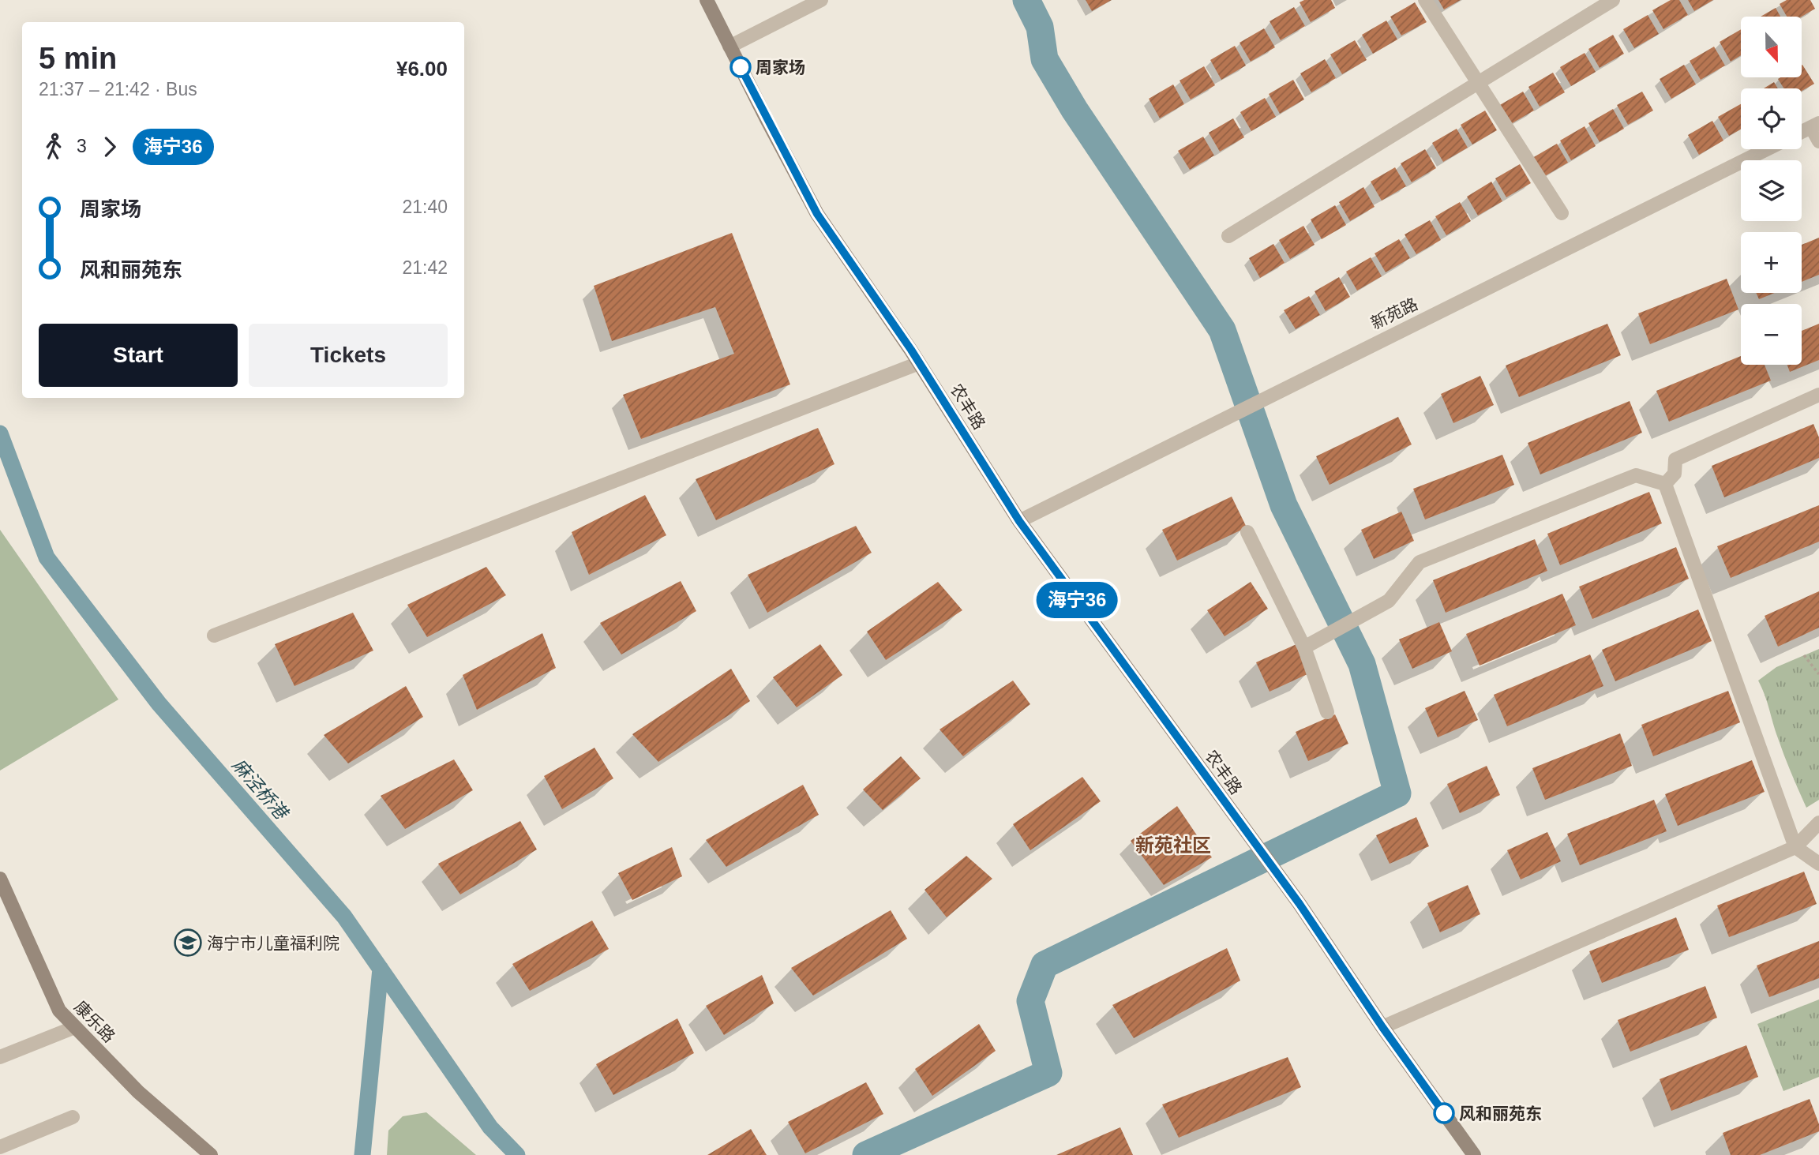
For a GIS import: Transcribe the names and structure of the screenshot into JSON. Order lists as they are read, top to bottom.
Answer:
{
  "streets": {
    "main road": ["农丰路", "康乐路"],
    "street": ["新苑路"]
  },
  "crossings": [
    ["新苑路", "农丰路"]
  ],
  "districts": ["新苑社区"],
  "water": ["麻泾桥港"],
  "places": {
    "other": ["周家场", "风和丽苑东"],
    "school or university": ["海宁市儿童福利院"]
  },
  "lines": ["bus line 海宁36"],
  "north": "bottom",
  "page": {
    "on_map": "海宁36",
    "map_buttons": ["+", "−"],
    "heading": ["5 min", "21:37 – 21:42 · Bus", "¥6.00"],
    "legs": ["3", "海宁36"],
    "list": [
      {
        "name": "周家场",
        "value": "21:40"
      },
      {
        "name": "风和丽苑东",
        "value": "21:42"
      }
    ],
    "buttons": ["Start", "Tickets"]
  }
}
